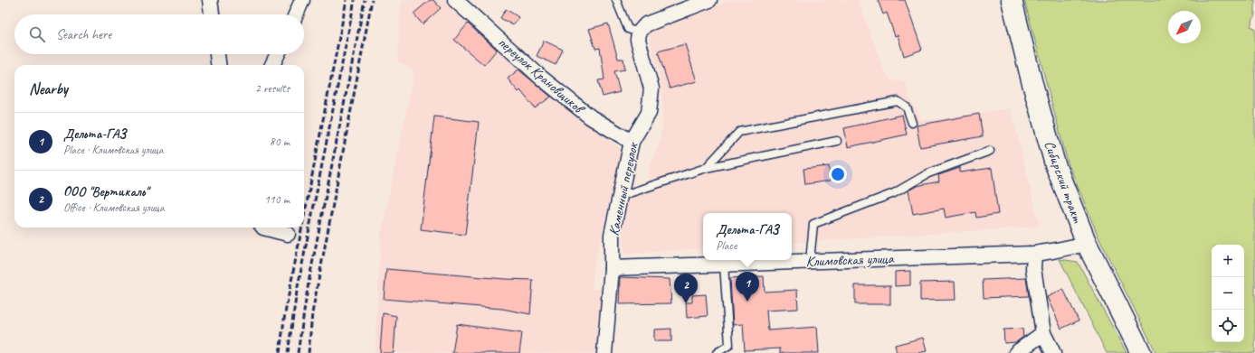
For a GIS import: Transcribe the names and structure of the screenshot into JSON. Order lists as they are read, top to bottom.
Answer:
{
  "streets": {
    "main road": ["Сибирский тракт"],
    "street": ["переулок Крановщиков", "Каменный переулок", "Климовская улица"]
  },
  "crossings": [
    ["переулок Крановщиков", "Каменный переулок"],
    ["Сибирский тракт", "Климовская улица"],
    ["Каменный переулок", "Климовская улица"]
  ],
  "north": "bottom left",
  "page": {
    "search": "Search here",
    "heading": ["Nearby", "2 results"],
    "list": [
      {
        "mark": "1",
        "name": "Дельта-ГАЗ",
        "note": "Place · Климовская улица",
        "value": "80 m"
      },
      {
        "mark": "2",
        "name": "ООО \"Вертикаль\"",
        "note": "Office · Климовская улица",
        "value": "110 m"
      }
    ],
    "popup": ["Дельта-ГАЗ", "Place"],
    "map_buttons": ["+", "−"],
    "pins": ["1", "2"]
  }
}
